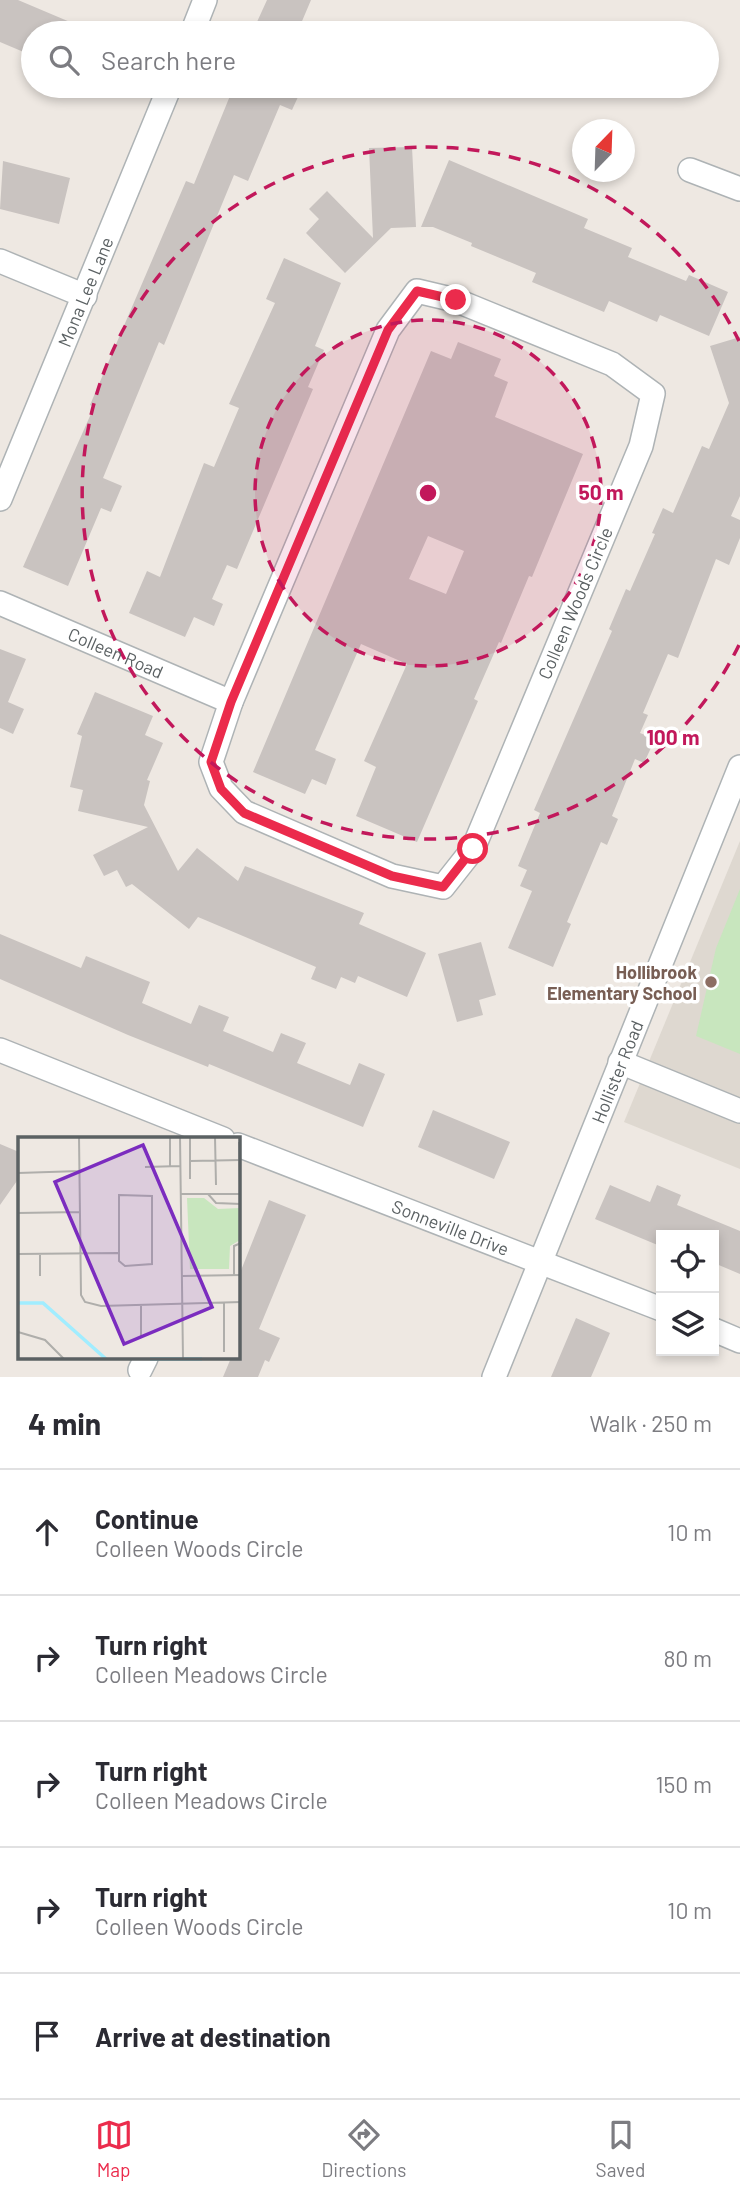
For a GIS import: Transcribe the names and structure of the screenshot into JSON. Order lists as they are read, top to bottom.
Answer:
{
  "streets": {
    "street": [
      "Mona Lee Lane",
      "Colleen Woods Circle",
      "Colleen Road",
      "Hollister Road",
      "Sonneville Drive"
    ]
  },
  "crossings": [
    ["Colleen Woods Circle", "Colleen Road"],
    ["Hollister Road", "Sonneville Drive"]
  ],
  "places": ["Hollibrook Elementary School"],
  "north": "top right",
  "page": {
    "search": "Search here",
    "heading": ["4 min", "Walk · 250 m"],
    "list": [
      ["Continue", "Colleen Woods Circle", "10 m"],
      ["Turn right", "Colleen Meadows Circle", "80 m"],
      ["Turn right", "Colleen Meadows Circle", "150 m"],
      ["Turn right", "Colleen Woods Circle", "10 m"],
      "Arrive at destination"
    ],
    "nav": ["Map", "Directions", "Saved"]
  },
  "rings": ["50 m", "100 m"]
}
